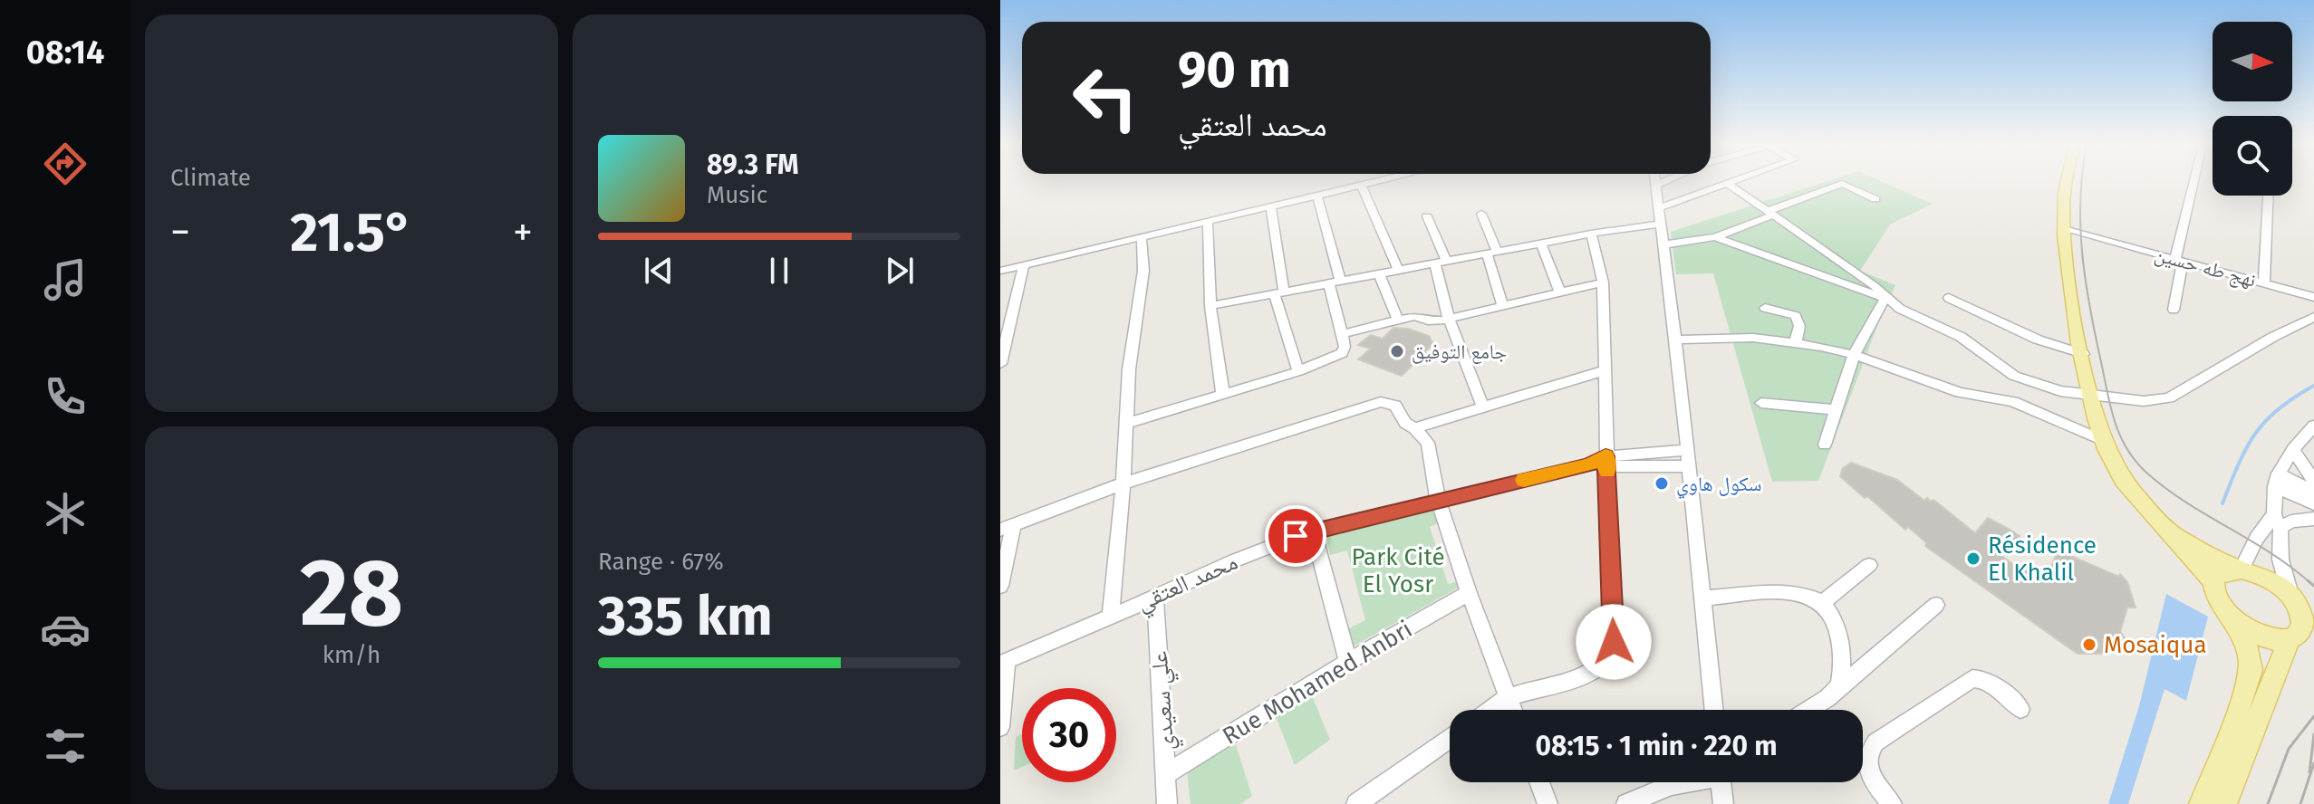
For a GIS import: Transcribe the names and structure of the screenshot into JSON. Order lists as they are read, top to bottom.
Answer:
{
  "streets": {
    "street": [
      "نهج طه حسين",
      "محمد العتقي",
      "Rue Mohamed Anbri",
      "علي سعيدي"
    ]
  },
  "crossings": [
    ["محمد العتقي", "علي سعيدي"],
    ["Rue Mohamed Anbri", "علي سعيدي"]
  ],
  "parks": ["Park Cité El Yosr"],
  "places": [
    "جامع التوفيق",
    "سكول هاوي",
    "Résidence El Khalil",
    "Mosaiqua"
  ],
  "north": "right",
  "page": {
    "tabs": "08:14",
    "tile": [
      "Climate",
      ["28", "km/h"],
      ["Range · 67%", "335 km"]
    ],
    "turn": ["90 m", "محمد العتقي"],
    "song": ["89.3 FM", "Music"],
    "heat": ["−", "21.5°", "+"],
    "limit": "30",
    "trip": "08:15 · 1 min · 220 m"
  }
}
